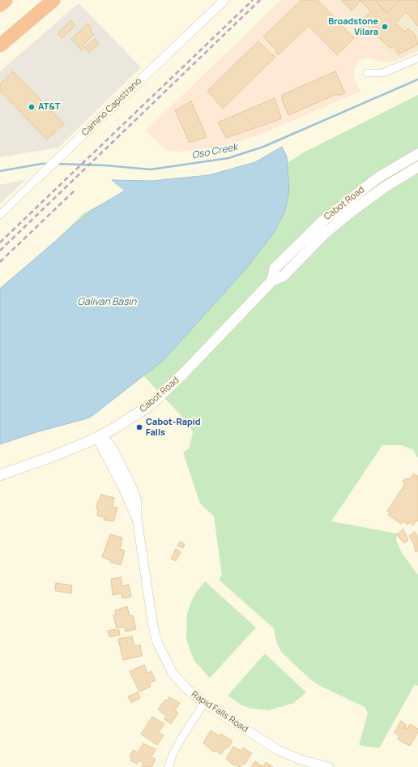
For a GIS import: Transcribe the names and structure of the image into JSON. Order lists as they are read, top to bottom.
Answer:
{
  "streets": {
    "main road": ["Cabot Road"],
    "street": ["Camino Capistrano", "Rapid Falls Road"]
  },
  "crossings": [
    ["Cabot Road", "Rapid Falls Road"]
  ],
  "water": ["Oso Creek", "Galivan Basin"],
  "places": ["Broadstone Vilara", "AT&T", "Cabot-Rapid Falls"]
}
